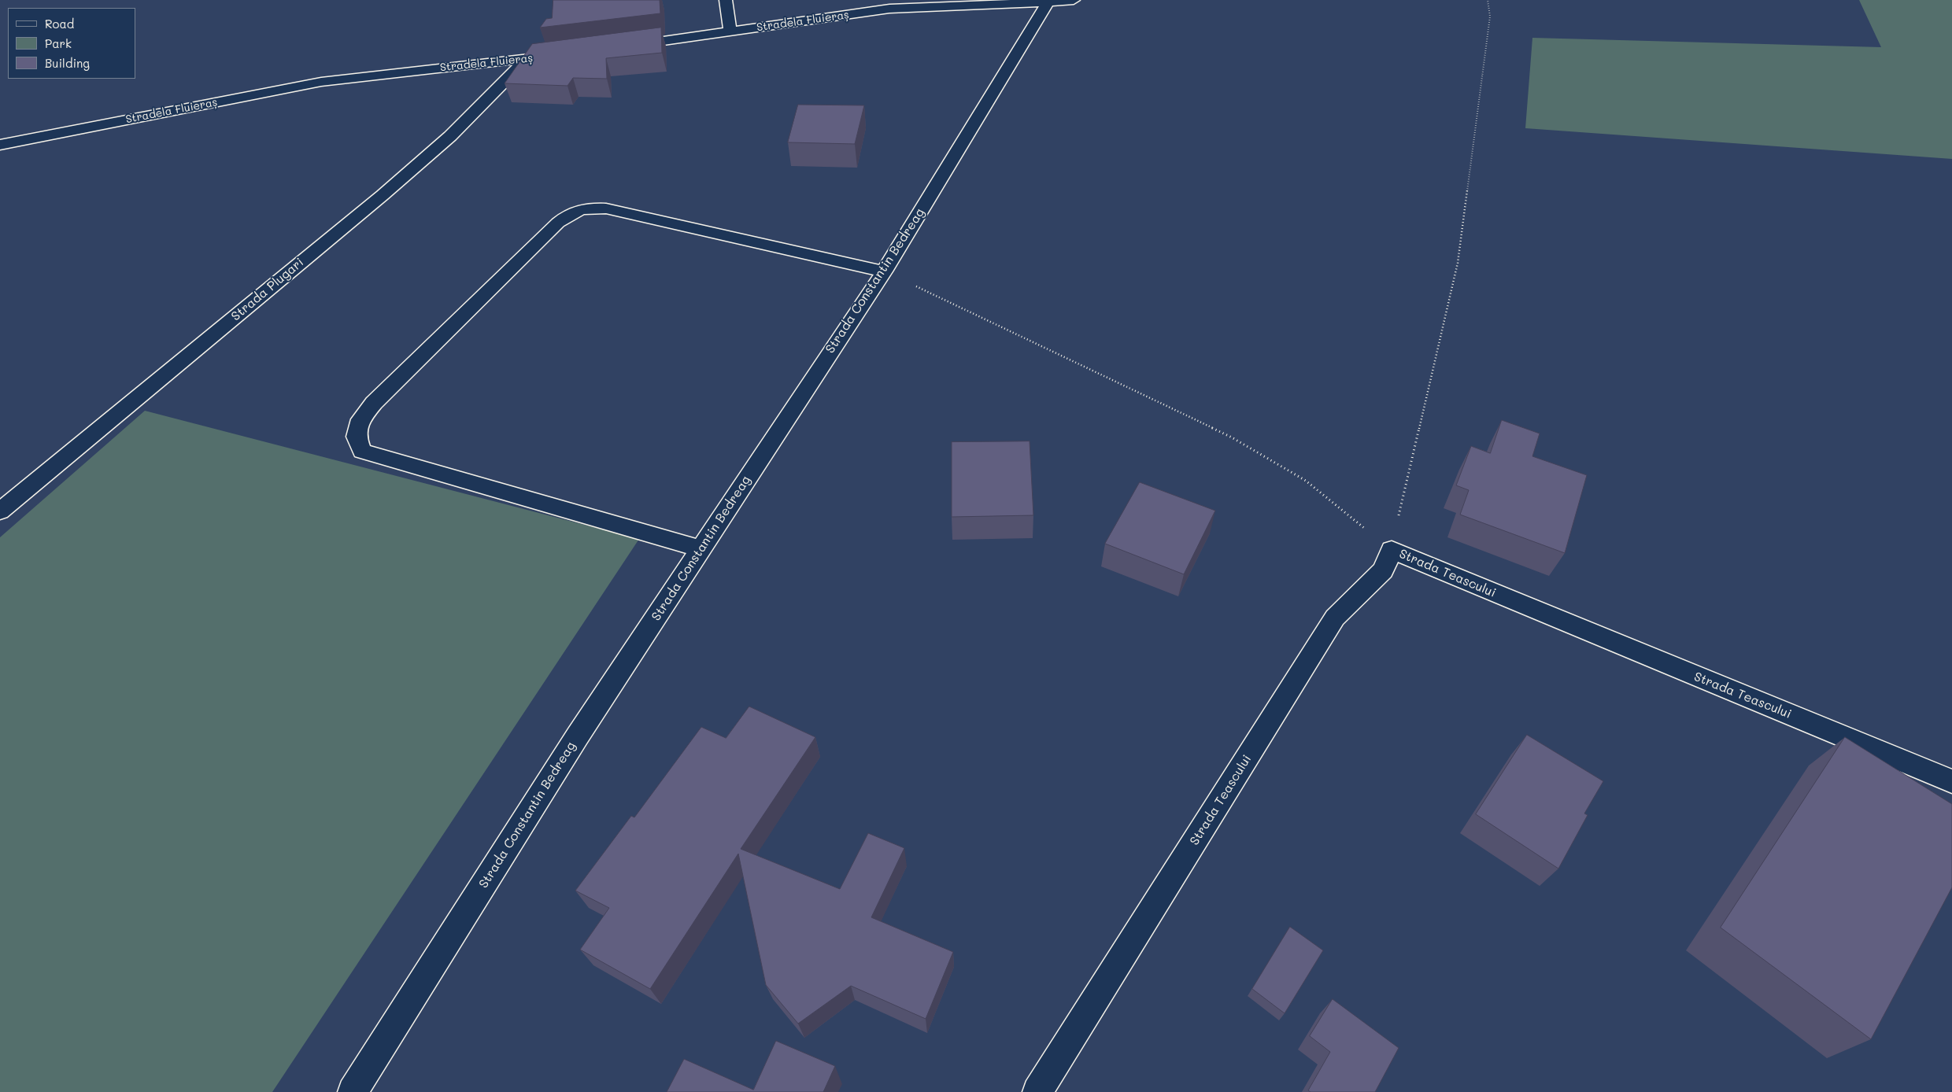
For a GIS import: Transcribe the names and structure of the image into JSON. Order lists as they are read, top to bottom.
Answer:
{
  "streets": {
    "street": [
      "Stradela Fluieraș",
      "Strada Constantin Bedreag",
      "Strada Plugari",
      "Strada Teascului"
    ]
  },
  "crossings": [
    ["Stradela Fluieraș", "Strada Constantin Bedreag"],
    ["Stradela Fluieraș", "Strada Plugari"]
  ],
  "legend": ["Road", "Park", "Building"]
}
